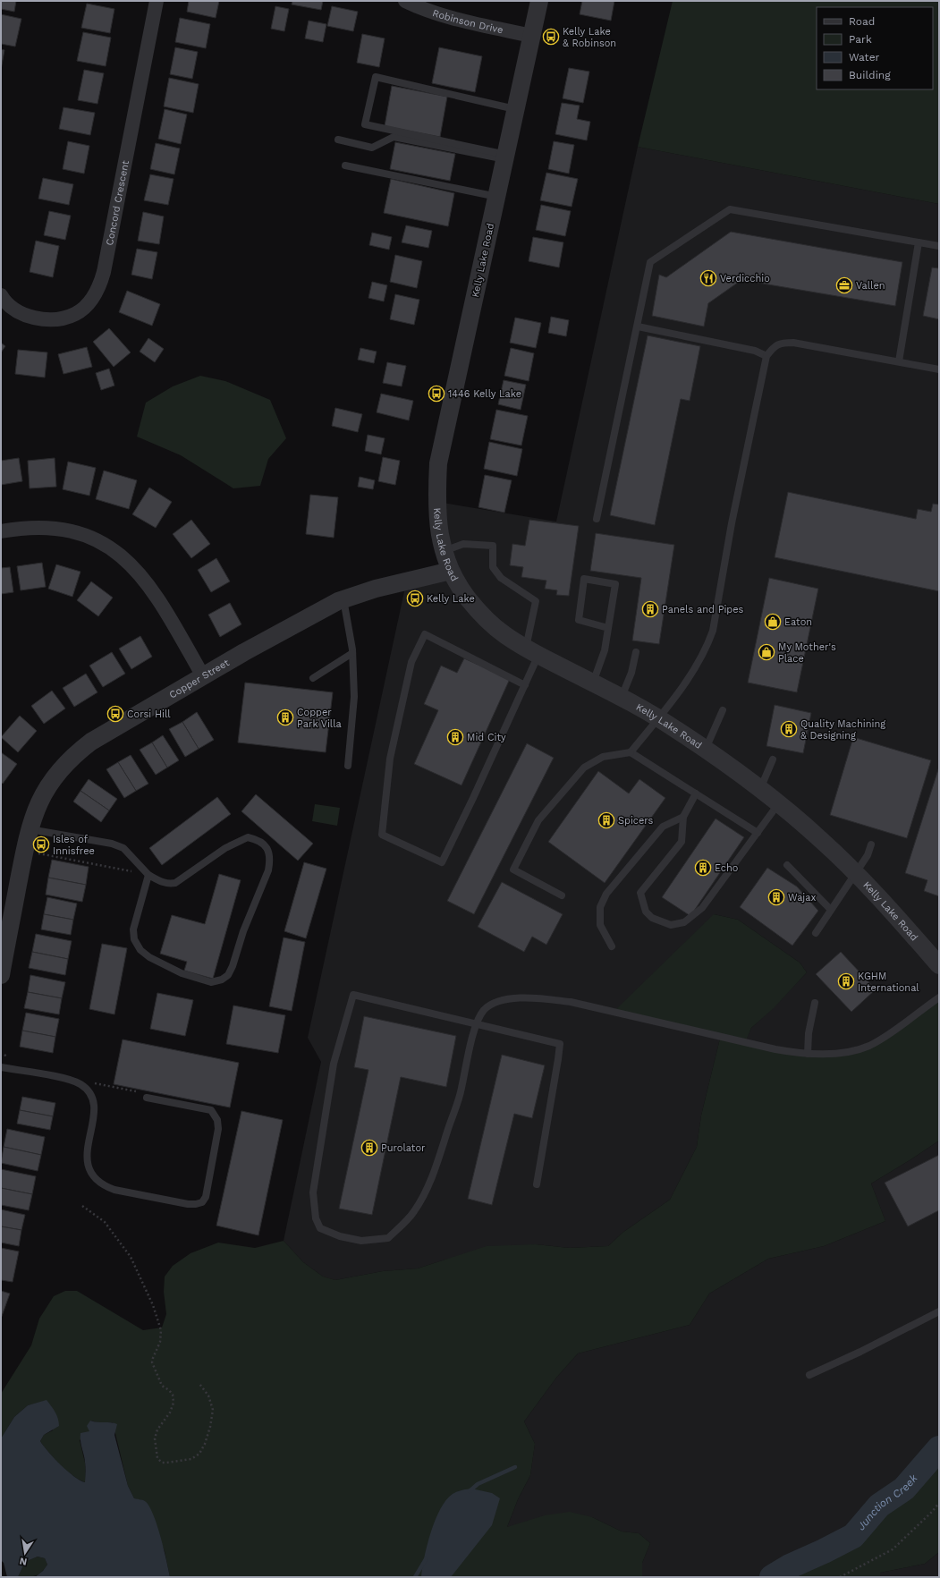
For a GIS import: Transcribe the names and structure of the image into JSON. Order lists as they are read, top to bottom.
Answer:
{
  "streets": {
    "street": [
      "Robinson Drive",
      "Concord Crescent",
      "Kelly Lake Road",
      "Copper Street"
    ]
  },
  "crossings": [
    ["Robinson Drive", "Kelly Lake Road"],
    ["Kelly Lake Road", "Copper Street"]
  ],
  "water": ["Junction Creek"],
  "places": {
    "bus stop": [
      "Kelly Lake & Robinson",
      "1446 Kelly Lake",
      "Kelly Lake",
      "Corsi Hill",
      "Isles of Innisfree"
    ],
    "restaurant": ["Verdicchio"],
    "office": ["Vallen"],
    "building": [
      "Panels and Pipes",
      "Copper Park Villa",
      "Quality Machining & Designing",
      "Mid City",
      "Spicers",
      "Echo",
      "Wajax",
      "KGHM International",
      "Purolator"
    ],
    "shop": ["Eaton", "My Mother's Place"]
  },
  "legend": [
    "Road",
    "Park",
    "Water",
    "Building"
  ],
  "north": "bottom"
}
